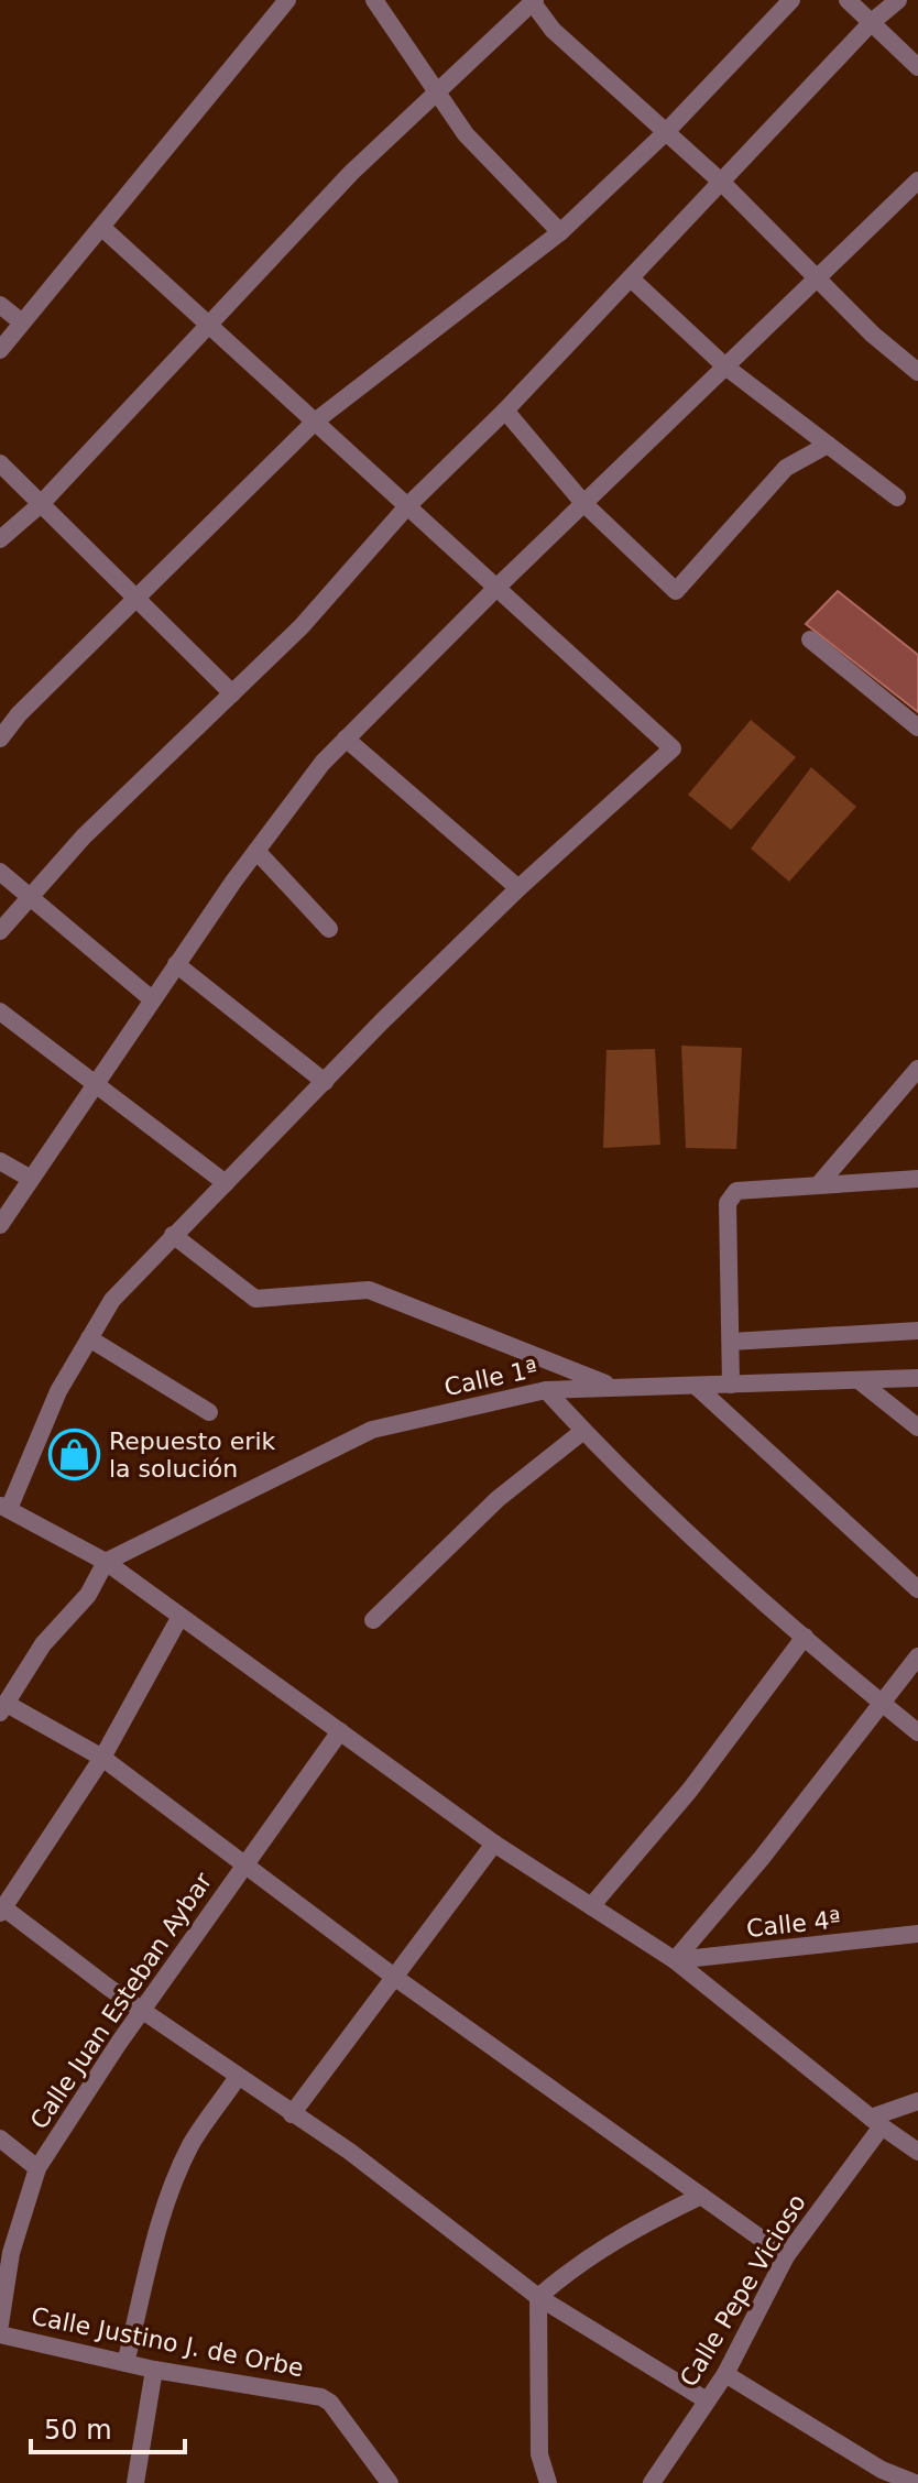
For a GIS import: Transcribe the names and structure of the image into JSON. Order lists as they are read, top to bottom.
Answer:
{
  "streets": {
    "street": [
      "Calle 1ª",
      "Calle 4ª",
      "Calle Juan Esteban Aybar",
      "Calle Pepe Vicioso",
      "Calle Justino J. de Orbe"
    ]
  },
  "places": {
    "shop": ["Repuesto erik la solución"]
  },
  "scale_bar": "50 m"
}
